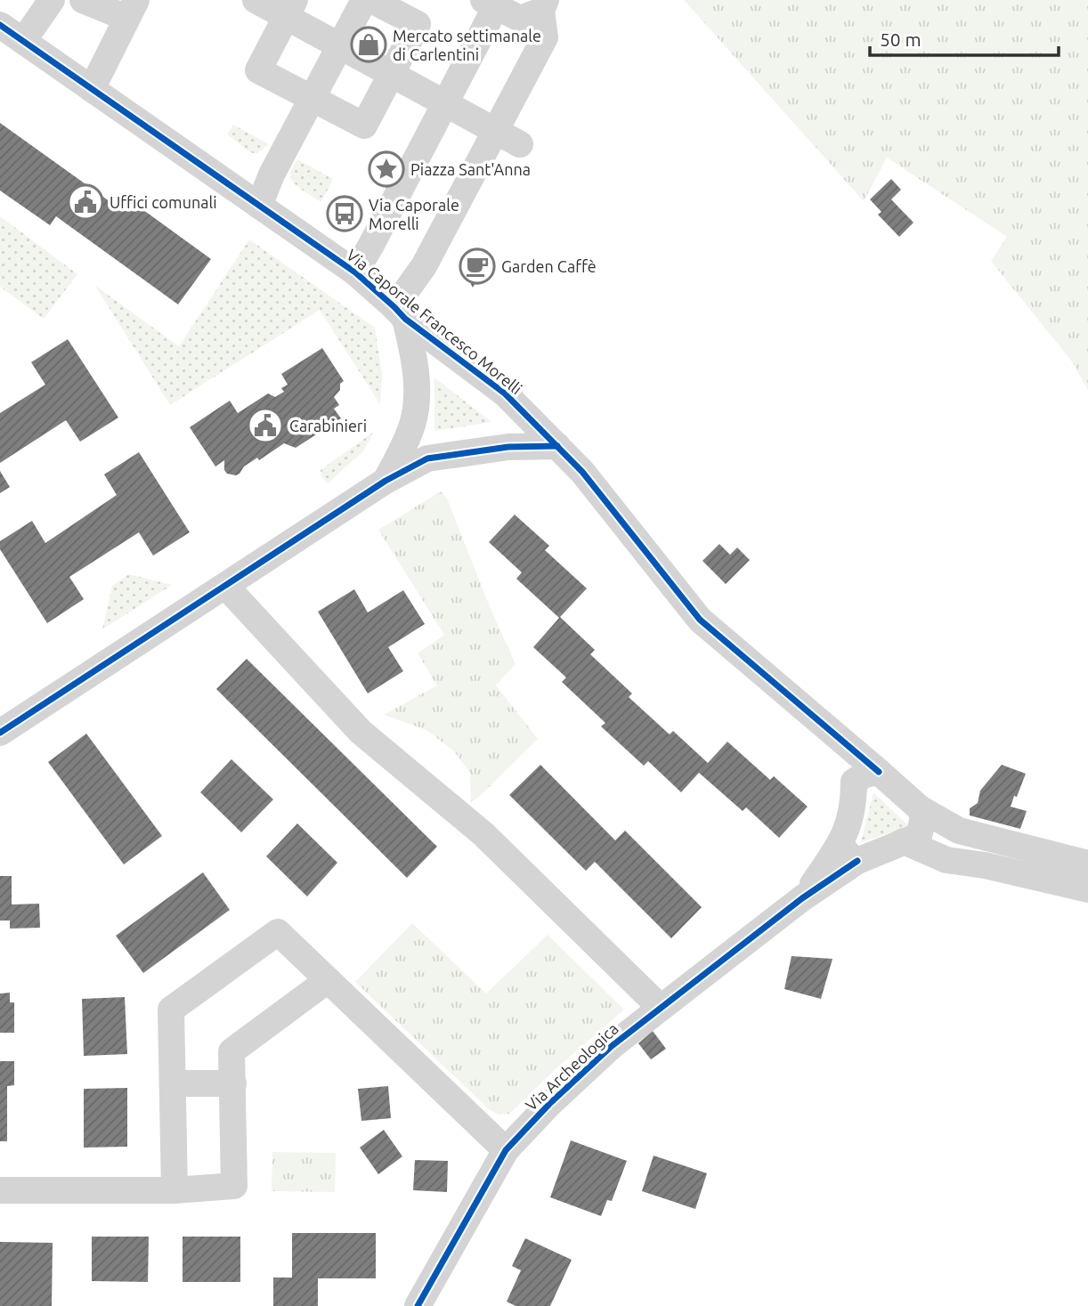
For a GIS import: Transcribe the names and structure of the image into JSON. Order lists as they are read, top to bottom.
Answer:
{
  "streets": {
    "street": ["Via Caporale Francesco Morelli", "Via Archeologica"]
  },
  "places": {
    "shop": ["Mercato settimanale di Carlentini"],
    "place": ["Piazza Sant'Anna"],
    "public building": ["Uffici comunali", "Carabinieri"],
    "bus stop": ["Via Caporale Morelli"],
    "cafe": ["Garden Caffè"]
  },
  "scale_bar": "50 m"
}
